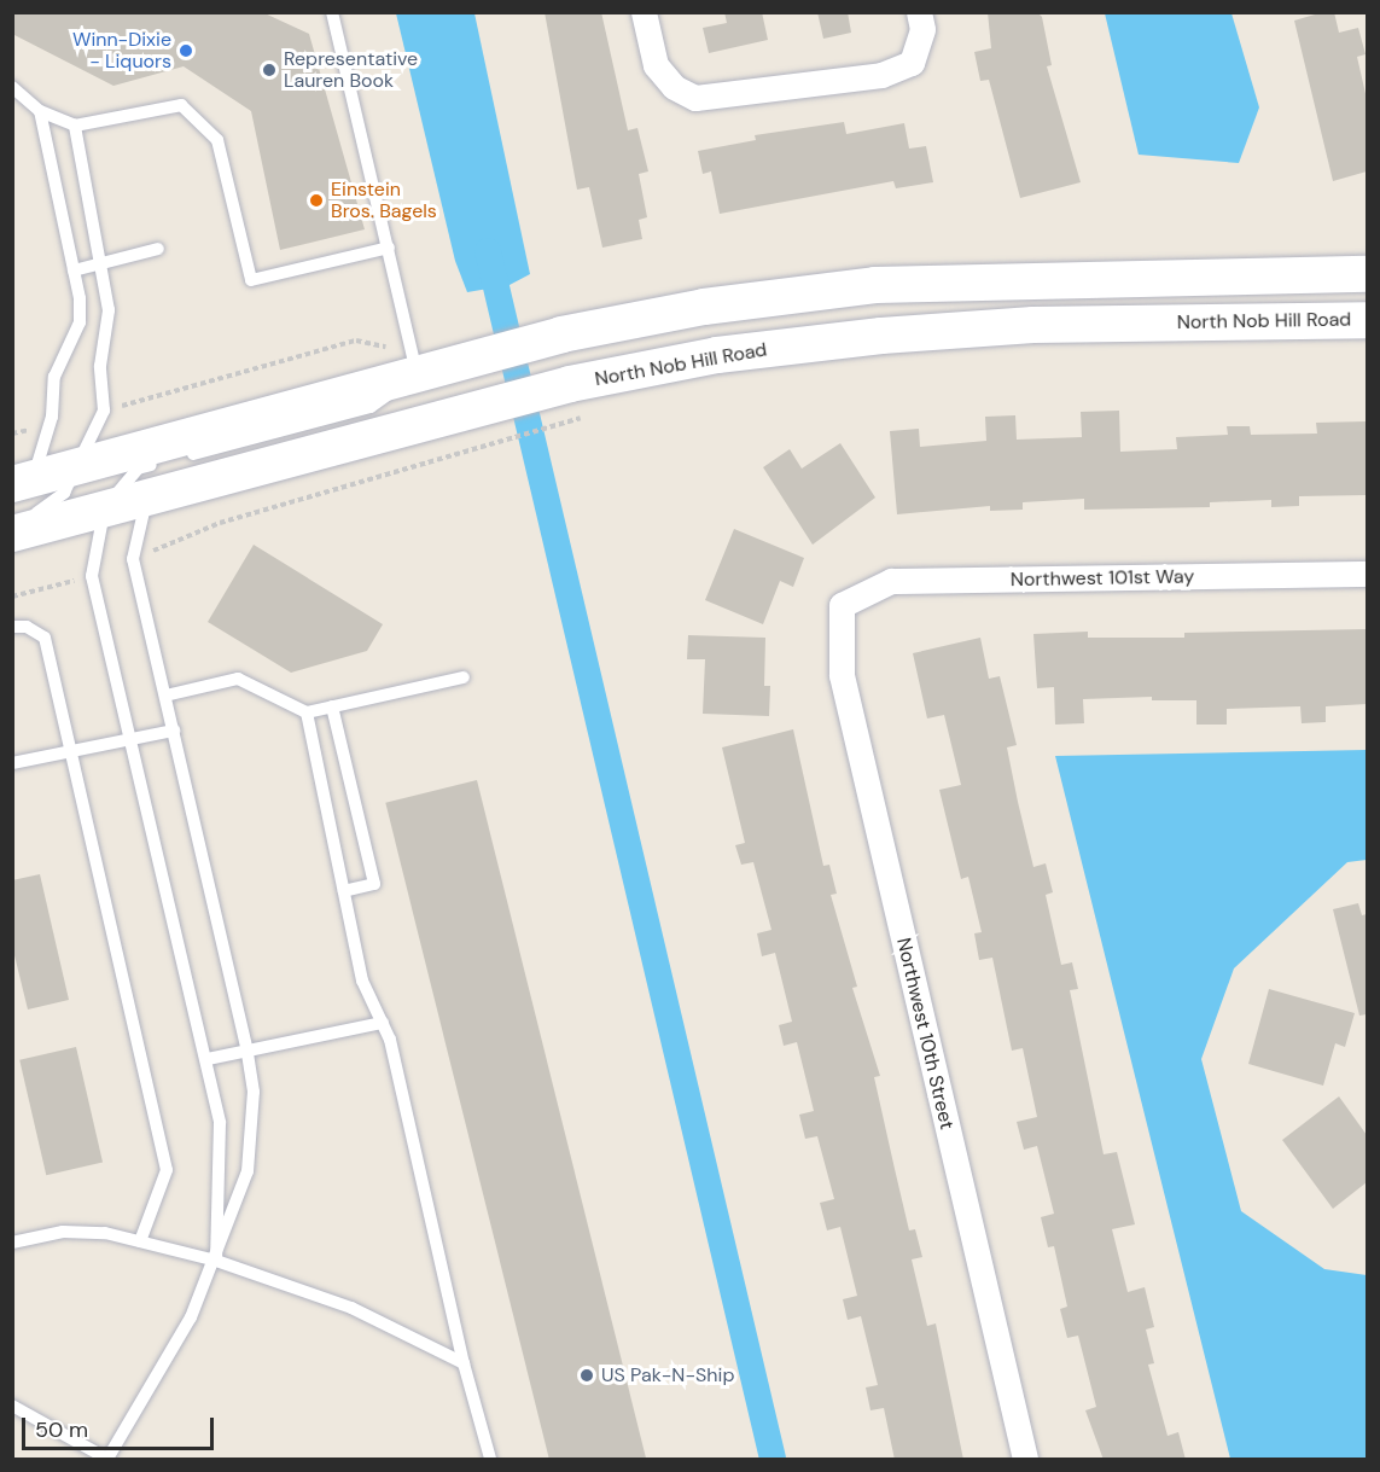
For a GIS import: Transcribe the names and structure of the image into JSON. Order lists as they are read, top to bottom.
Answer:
{
  "streets": {
    "main road": ["North Nob Hill Road"],
    "street": ["Northwest 101st Way", "Northwest 10th Street"]
  },
  "crossings": [
    ["Northwest 101st Way", "Northwest 10th Street"]
  ],
  "places": [
    "Winn-Dixie - Liquors",
    "Representative Lauren Book",
    "Einstein Bros. Bagels",
    "US Pak-N-Ship"
  ],
  "scale_bar": "50 m"
}
